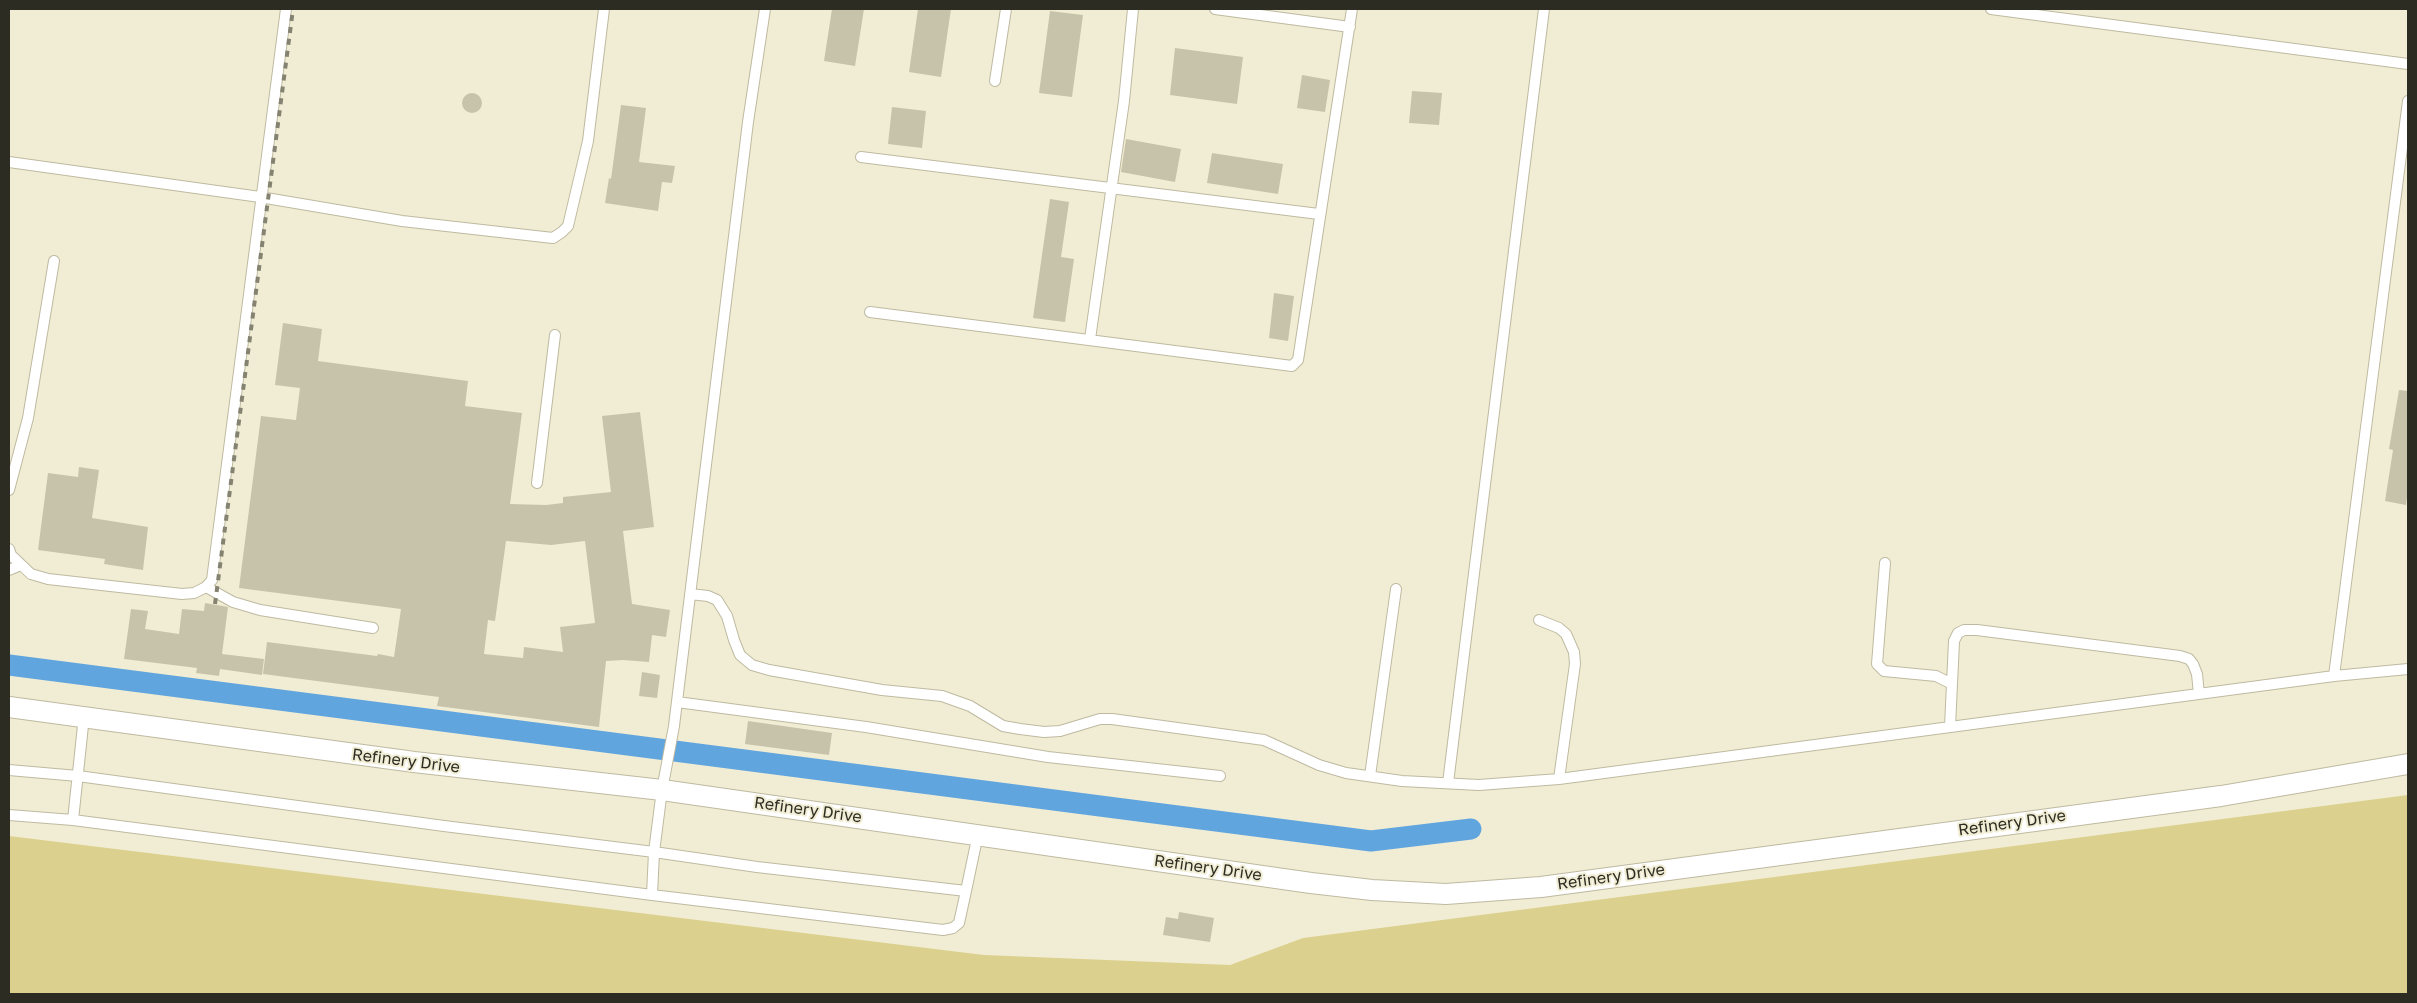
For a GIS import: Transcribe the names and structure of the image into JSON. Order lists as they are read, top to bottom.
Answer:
{
  "streets": {
    "street": ["Refinery Drive"]
  }
}
